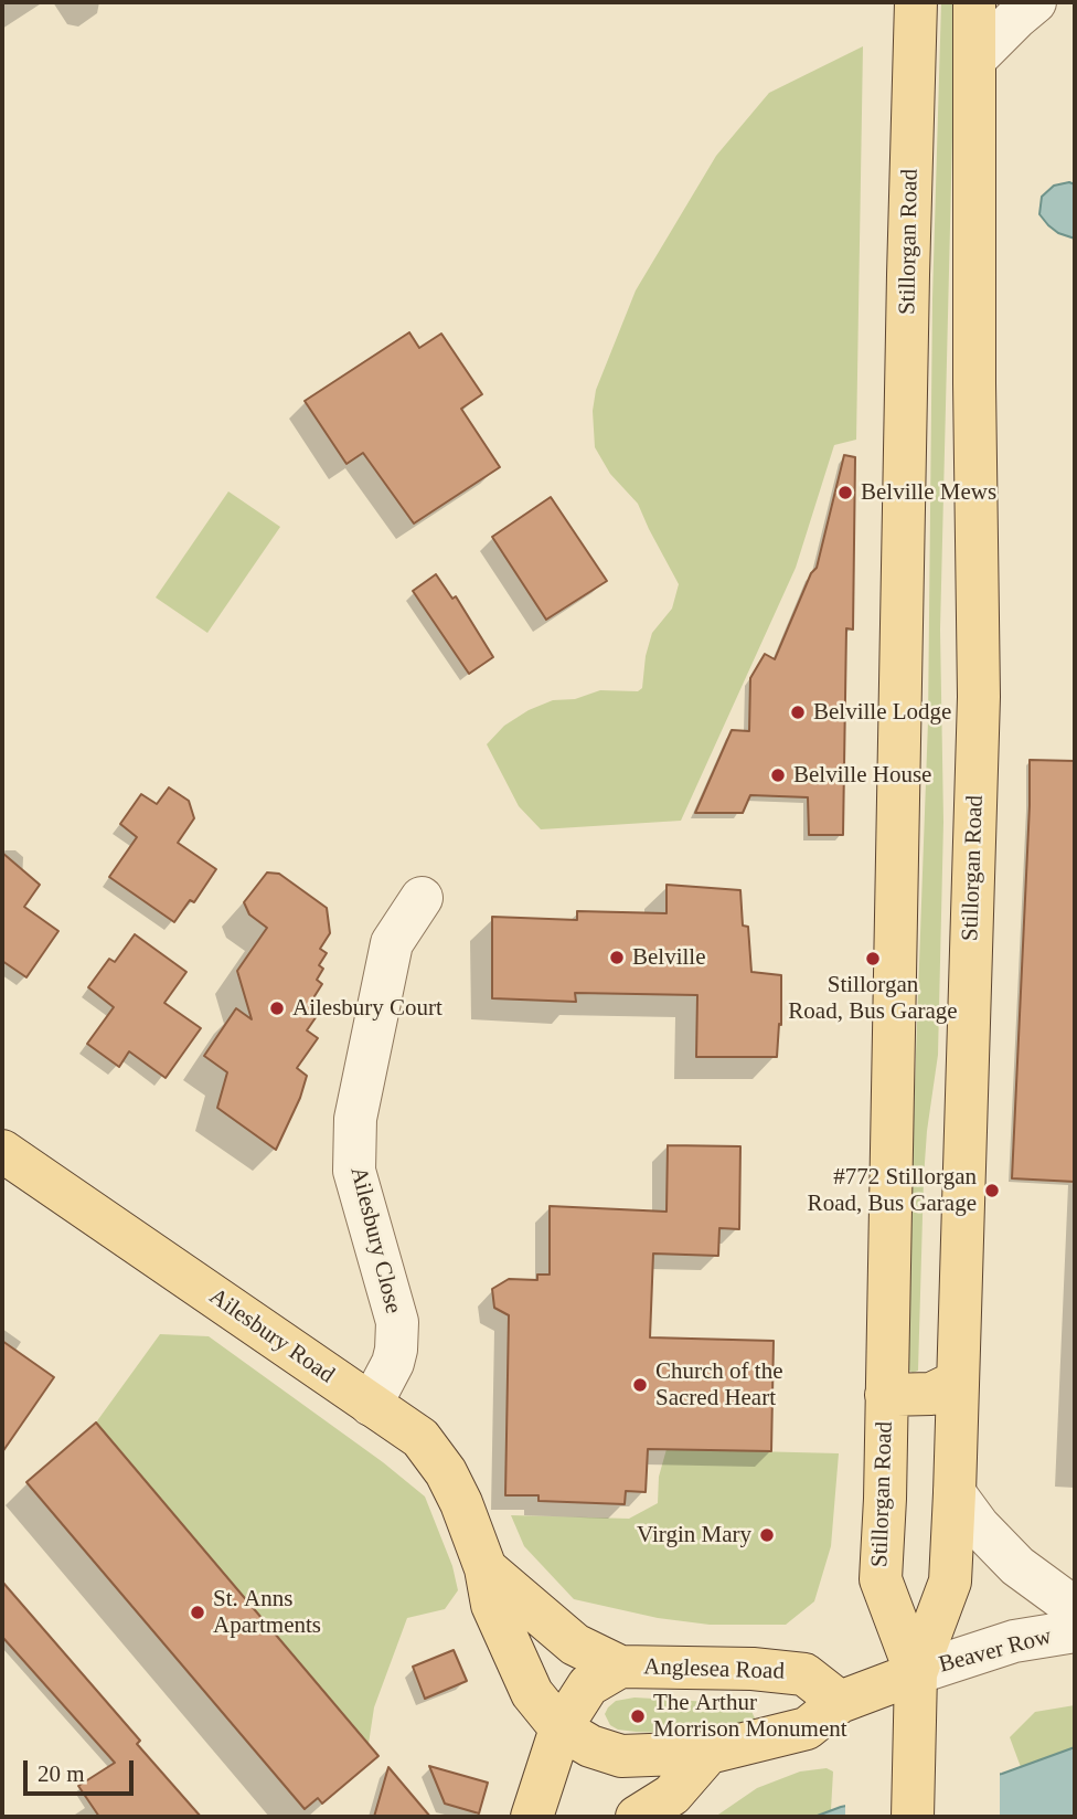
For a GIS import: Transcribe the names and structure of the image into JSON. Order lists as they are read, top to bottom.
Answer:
{
  "streets": {
    "main road": ["Stillorgan Road", "Ailesbury Road", "Anglesea Road"],
    "street": ["Ailesbury Close", "Beaver Row"]
  },
  "crossings": [
    ["Stillorgan Road", "Beaver Row"],
    ["Ailesbury Close", "Ailesbury Road"],
    ["Ailesbury Road", "Anglesea Road"]
  ],
  "places": [
    "Belville Mews",
    "Belville Lodge",
    "Belville House",
    "Belville",
    "Stillorgan Road, Bus Garage",
    "Ailesbury Court",
    "#772 Stillorgan Road, Bus Garage",
    "Church of the Sacred Heart",
    "Virgin Mary",
    "St. Anns Apartments",
    "The Arthur Morrison Monument"
  ],
  "scale_bar": "20 m"
}
